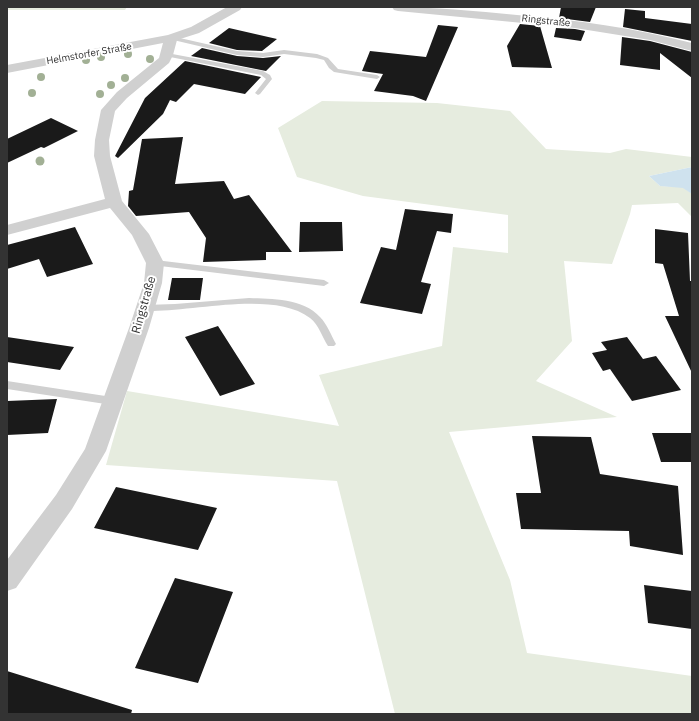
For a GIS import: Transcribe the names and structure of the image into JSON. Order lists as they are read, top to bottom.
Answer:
{
  "streets": {
    "street": ["Ringstraße", "Helmstorfer Straße"]
  }
}
